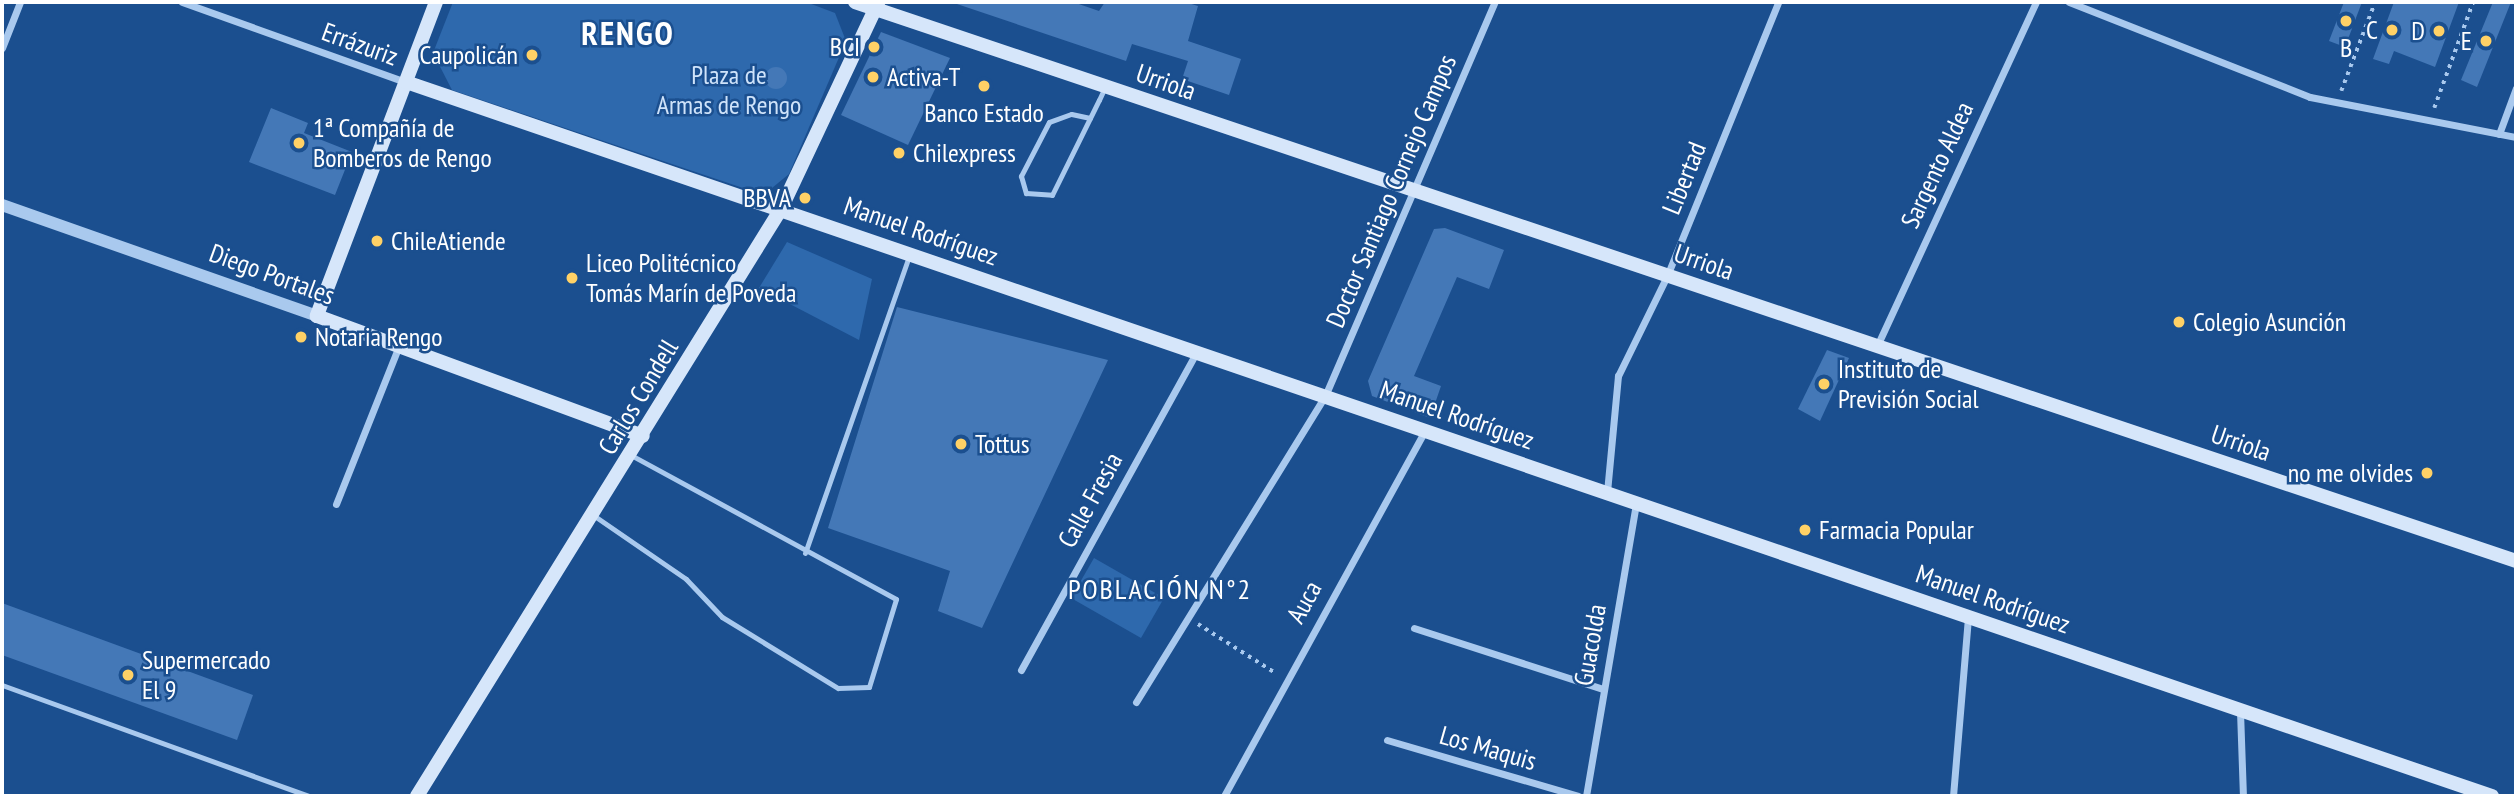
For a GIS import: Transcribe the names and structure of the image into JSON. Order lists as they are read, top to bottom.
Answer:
{
  "streets": {
    "main road": [
      "Urriola",
      "Manuel Rodríguez",
      "Diego Portales",
      "Carlos Condell"
    ],
    "street": [
      "Errázuriz",
      "Sargento Aldea",
      "Libertad",
      "Doctor Santiago Cornejo Campos",
      "Calle Fresia",
      "Auca",
      "Guacolda",
      "Los Maquis"
    ]
  },
  "crossings": [
    ["Errázuriz", "Manuel Rodríguez"],
    ["Urriola", "Sargento Aldea"],
    ["Urriola", "Libertad"],
    ["Urriola", "Doctor Santiago Cornejo Campos"],
    ["Urriola", "Carlos Condell"],
    ["Libertad", "Manuel Rodríguez"],
    ["Doctor Santiago Cornejo Campos", "Manuel Rodríguez"],
    ["Manuel Rodríguez", "Carlos Condell"],
    ["Manuel Rodríguez", "Calle Fresia"],
    ["Manuel Rodríguez", "Auca"],
    ["Manuel Rodríguez", "Guacolda"],
    ["Diego Portales", "Carlos Condell"]
  ],
  "districts": ["RENGO", "POBLACIÓN N°2"],
  "parks": ["Plaza de Armas de Rengo"],
  "places": [
    "B",
    "C",
    "D",
    "E",
    "BCI",
    "Caupolicán",
    "Activa-T",
    "Banco Estado",
    "1ª Compañía de Bomberos de Rengo",
    "Chilexpress",
    "BBVA",
    "ChileAtiende",
    "Liceo Politécnico Tomás Marín de Poveda",
    "Colegio Asunción",
    "Notaria Rengo",
    "Instituto de Previsión Social",
    "Tottus",
    "no me olvides",
    "Farmacia Popular",
    "Supermercado El 9"
  ]
}
